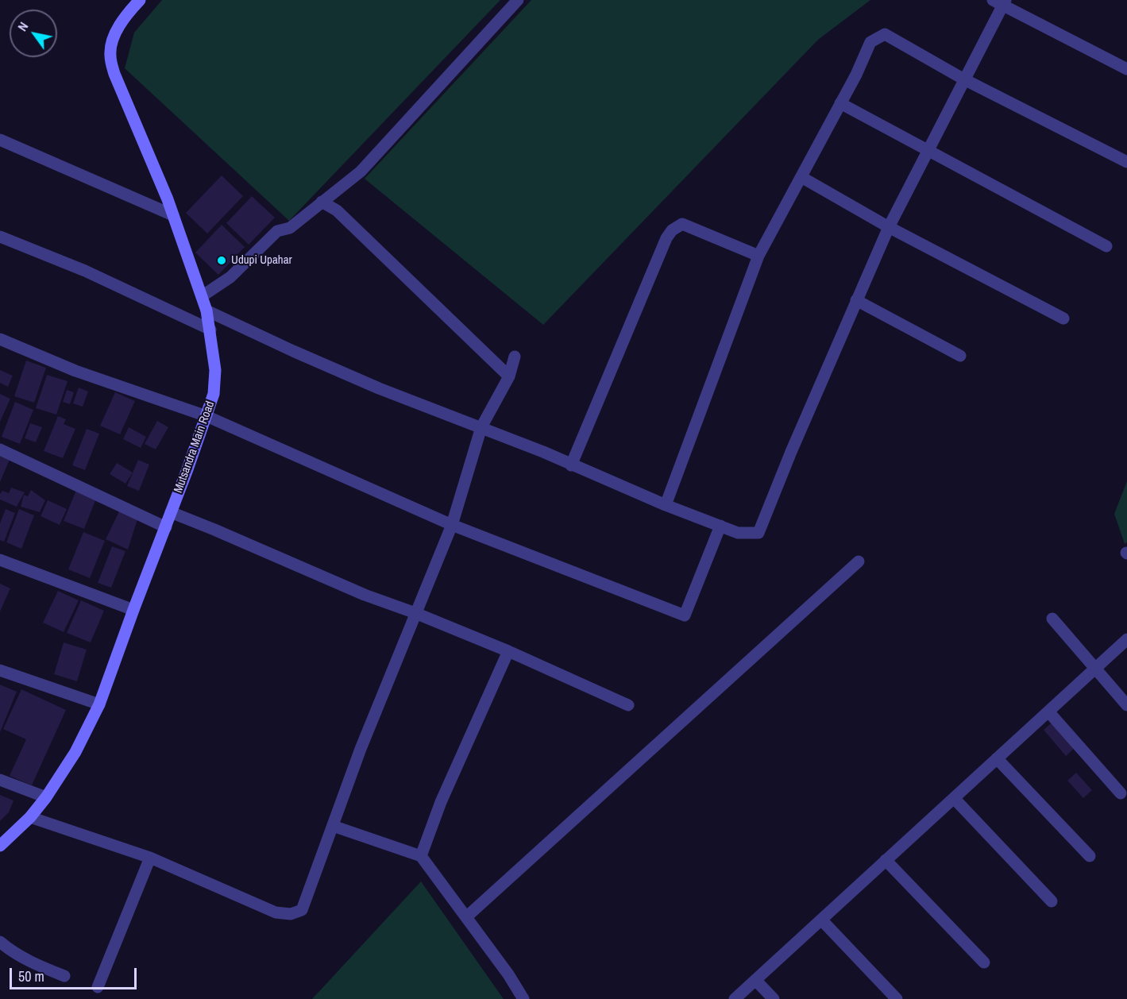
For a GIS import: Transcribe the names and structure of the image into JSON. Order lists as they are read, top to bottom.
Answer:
{
  "streets": {
    "street": ["Mutsandra Main Road"]
  },
  "places": ["Udupi Upahar"],
  "scale_bar": "50 m",
  "north": "top left"
}
